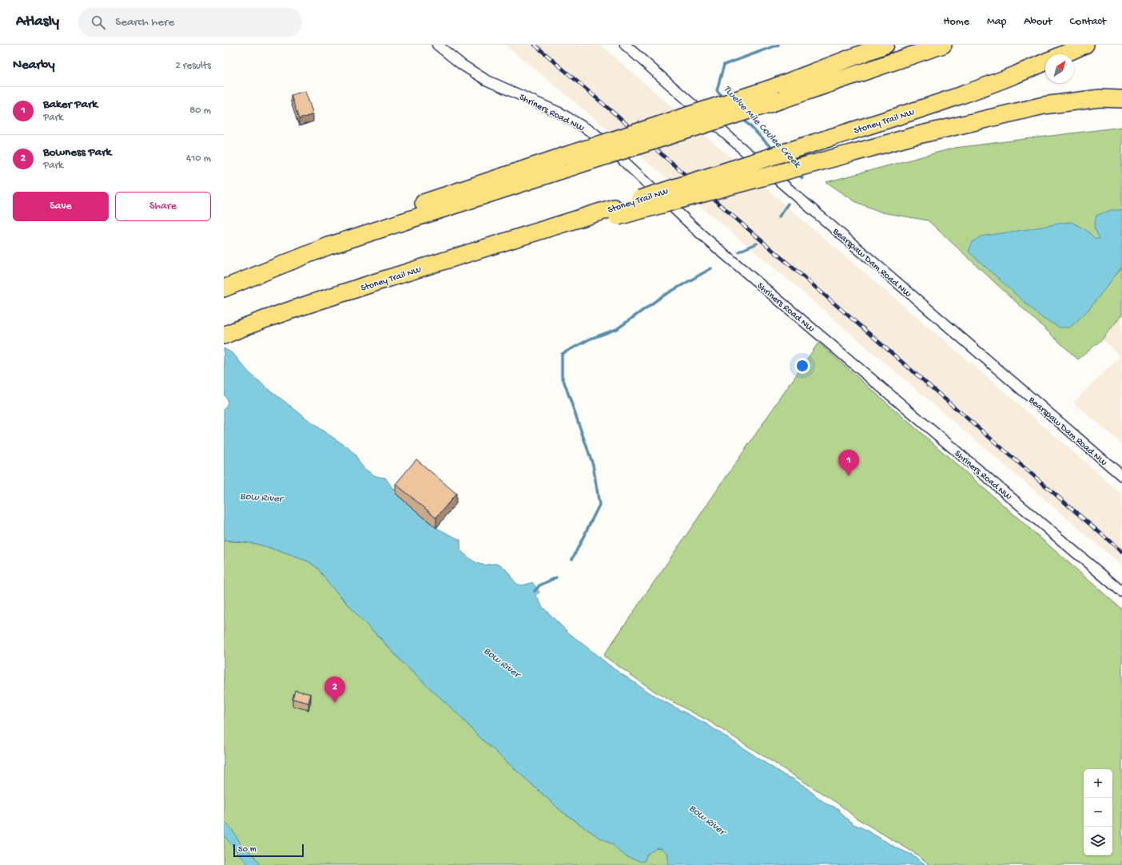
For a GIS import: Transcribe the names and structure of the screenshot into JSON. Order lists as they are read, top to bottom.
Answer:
{
  "streets": {
    "highway": ["Stoney Trail NW"],
    "street": ["Shriners Road NW", "Bearspaw Dam Road NW"]
  },
  "water": ["Twelve Mile Coulee Creek", "Bow River"],
  "scale_bar": "50 m",
  "north": "top right",
  "page": {
    "header": "Atlasly",
    "search": "Search here",
    "nav": [
      "Home",
      "Map",
      "About",
      "Contact"
    ],
    "heading": ["Nearby", "2 results"],
    "list": [
      {
        "mark": "1",
        "name": "Baker Park",
        "note": "Park",
        "value": "80 m"
      },
      {
        "mark": "2",
        "name": "Bowness Park",
        "note": "Park",
        "value": "410 m"
      }
    ],
    "buttons": ["Save", "Share"],
    "pins": ["1", "2"],
    "map_buttons": ["+", "−"],
    "scale": "50 m"
  }
}
